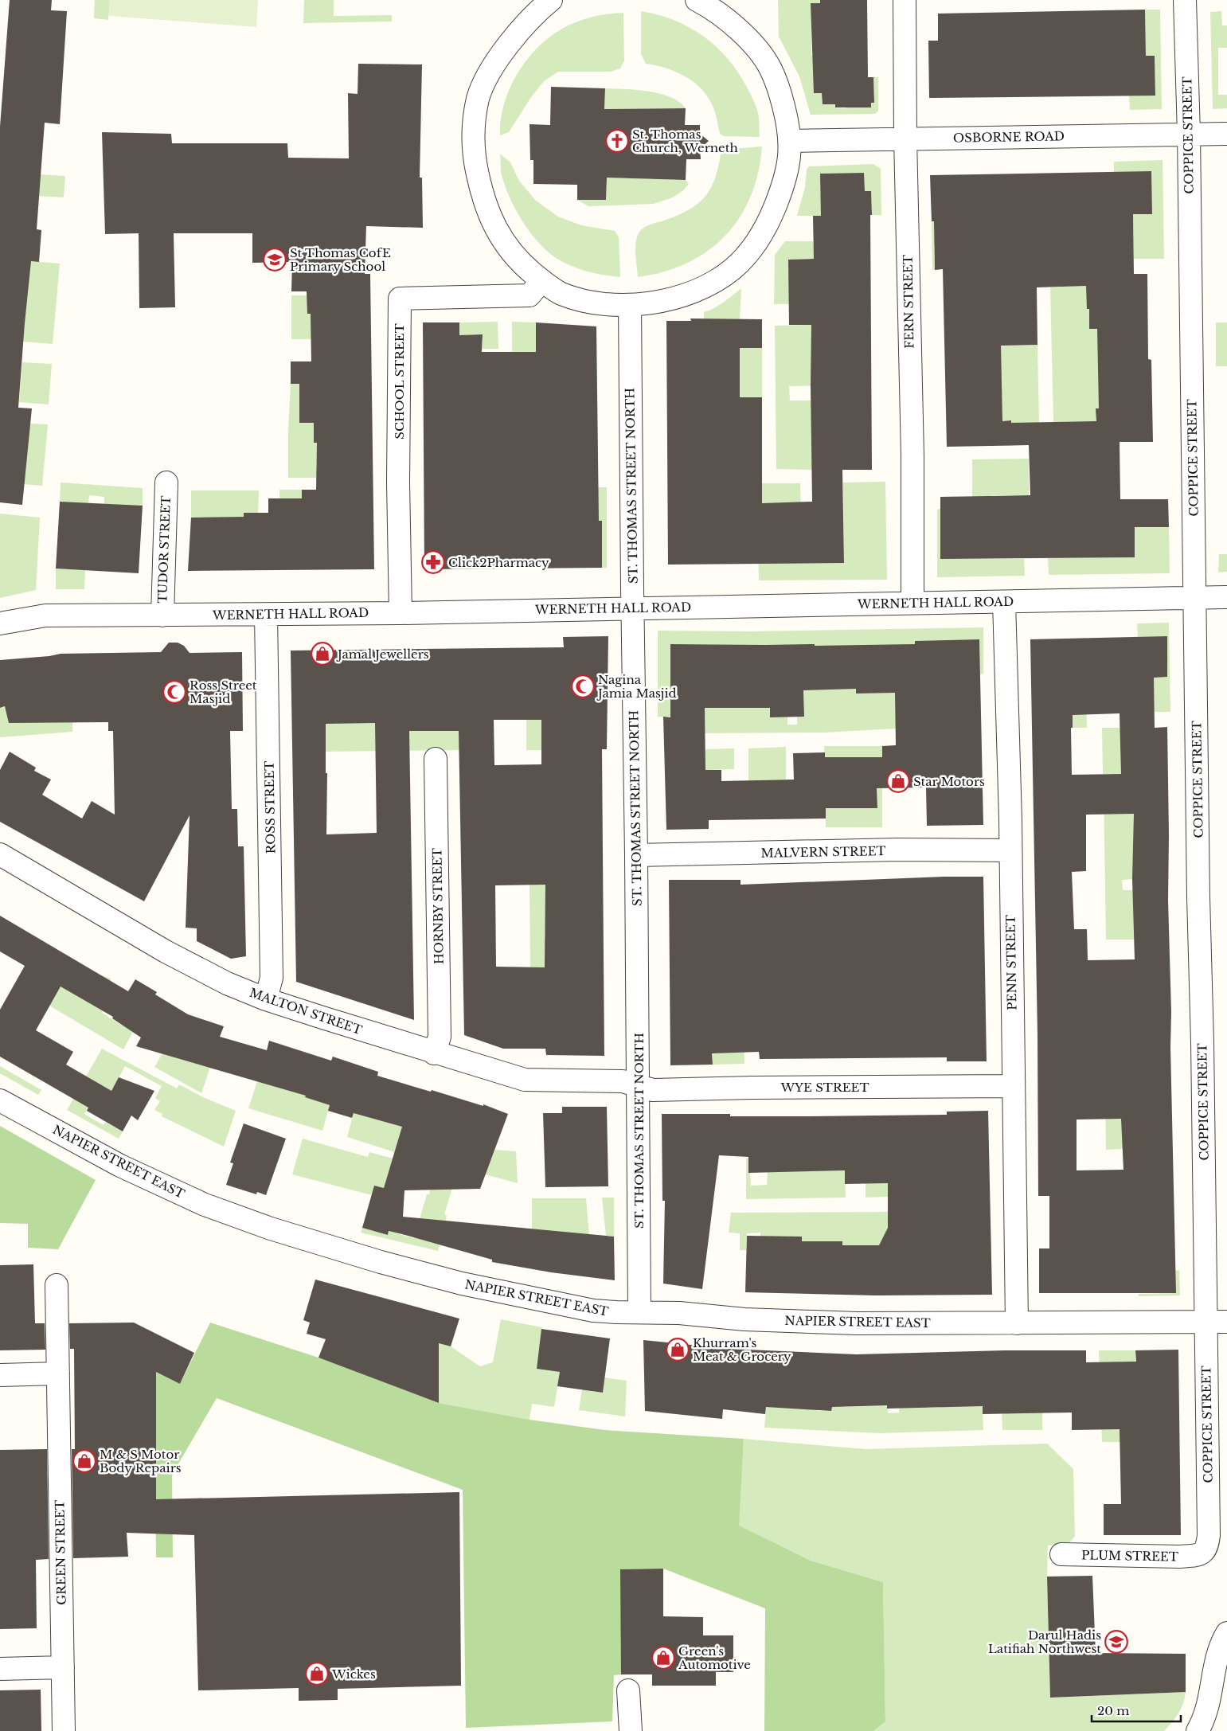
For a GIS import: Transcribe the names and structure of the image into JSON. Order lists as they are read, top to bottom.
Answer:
{
  "streets": {
    "street": [
      "COPPICE STREET",
      "OSBORNE ROAD",
      "FERN STREET",
      "SCHOOL STREET",
      "ST. THOMAS STREET NORTH",
      "TUDOR STREET",
      "WERNETH HALL ROAD",
      "ROSS STREET",
      "MALVERN STREET",
      "HORNBY STREET",
      "PENN STREET",
      "MALTON STREET",
      "WYE STREET",
      "NAPIER STREET EAST",
      "GREEN STREET",
      "PLUM STREET"
    ]
  },
  "crossings": [
    ["COPPICE STREET", "OSBORNE ROAD"],
    ["COPPICE STREET", "WERNETH HALL ROAD"],
    ["COPPICE STREET", "NAPIER STREET EAST"],
    ["COPPICE STREET", "PLUM STREET"],
    ["OSBORNE ROAD", "FERN STREET"],
    ["FERN STREET", "WERNETH HALL ROAD"],
    ["SCHOOL STREET", "WERNETH HALL ROAD"],
    ["ST. THOMAS STREET NORTH", "WERNETH HALL ROAD"],
    ["ST. THOMAS STREET NORTH", "MALVERN STREET"],
    ["ST. THOMAS STREET NORTH", "MALTON STREET"],
    ["ST. THOMAS STREET NORTH", "WYE STREET"],
    ["ST. THOMAS STREET NORTH", "NAPIER STREET EAST"],
    ["TUDOR STREET", "WERNETH HALL ROAD"],
    ["WERNETH HALL ROAD", "ROSS STREET"],
    ["WERNETH HALL ROAD", "PENN STREET"],
    ["ROSS STREET", "MALTON STREET"],
    ["MALVERN STREET", "PENN STREET"],
    ["HORNBY STREET", "MALTON STREET"],
    ["PENN STREET", "WYE STREET"],
    ["PENN STREET", "NAPIER STREET EAST"],
    ["MALTON STREET", "WYE STREET"]
  ],
  "places": {
    "church": ["St. Thomas Church, Werneth"],
    "school or university": ["St Thomas CofE Primary School", "Darul Hadis Latifiah Northwest"],
    "pharmacy": ["Click2Pharmacy"],
    "shop": [
      "Jamal Jewellers",
      "Star Motors",
      "Khurram's Meat & Grocery",
      "M & S Motor Body Repairs",
      "Green's Automotive",
      "Wickes"
    ],
    "mosque": ["Nagina Jamia Masjid", "Ross Street Masjid"]
  },
  "scale_bar": "20 m"
}
